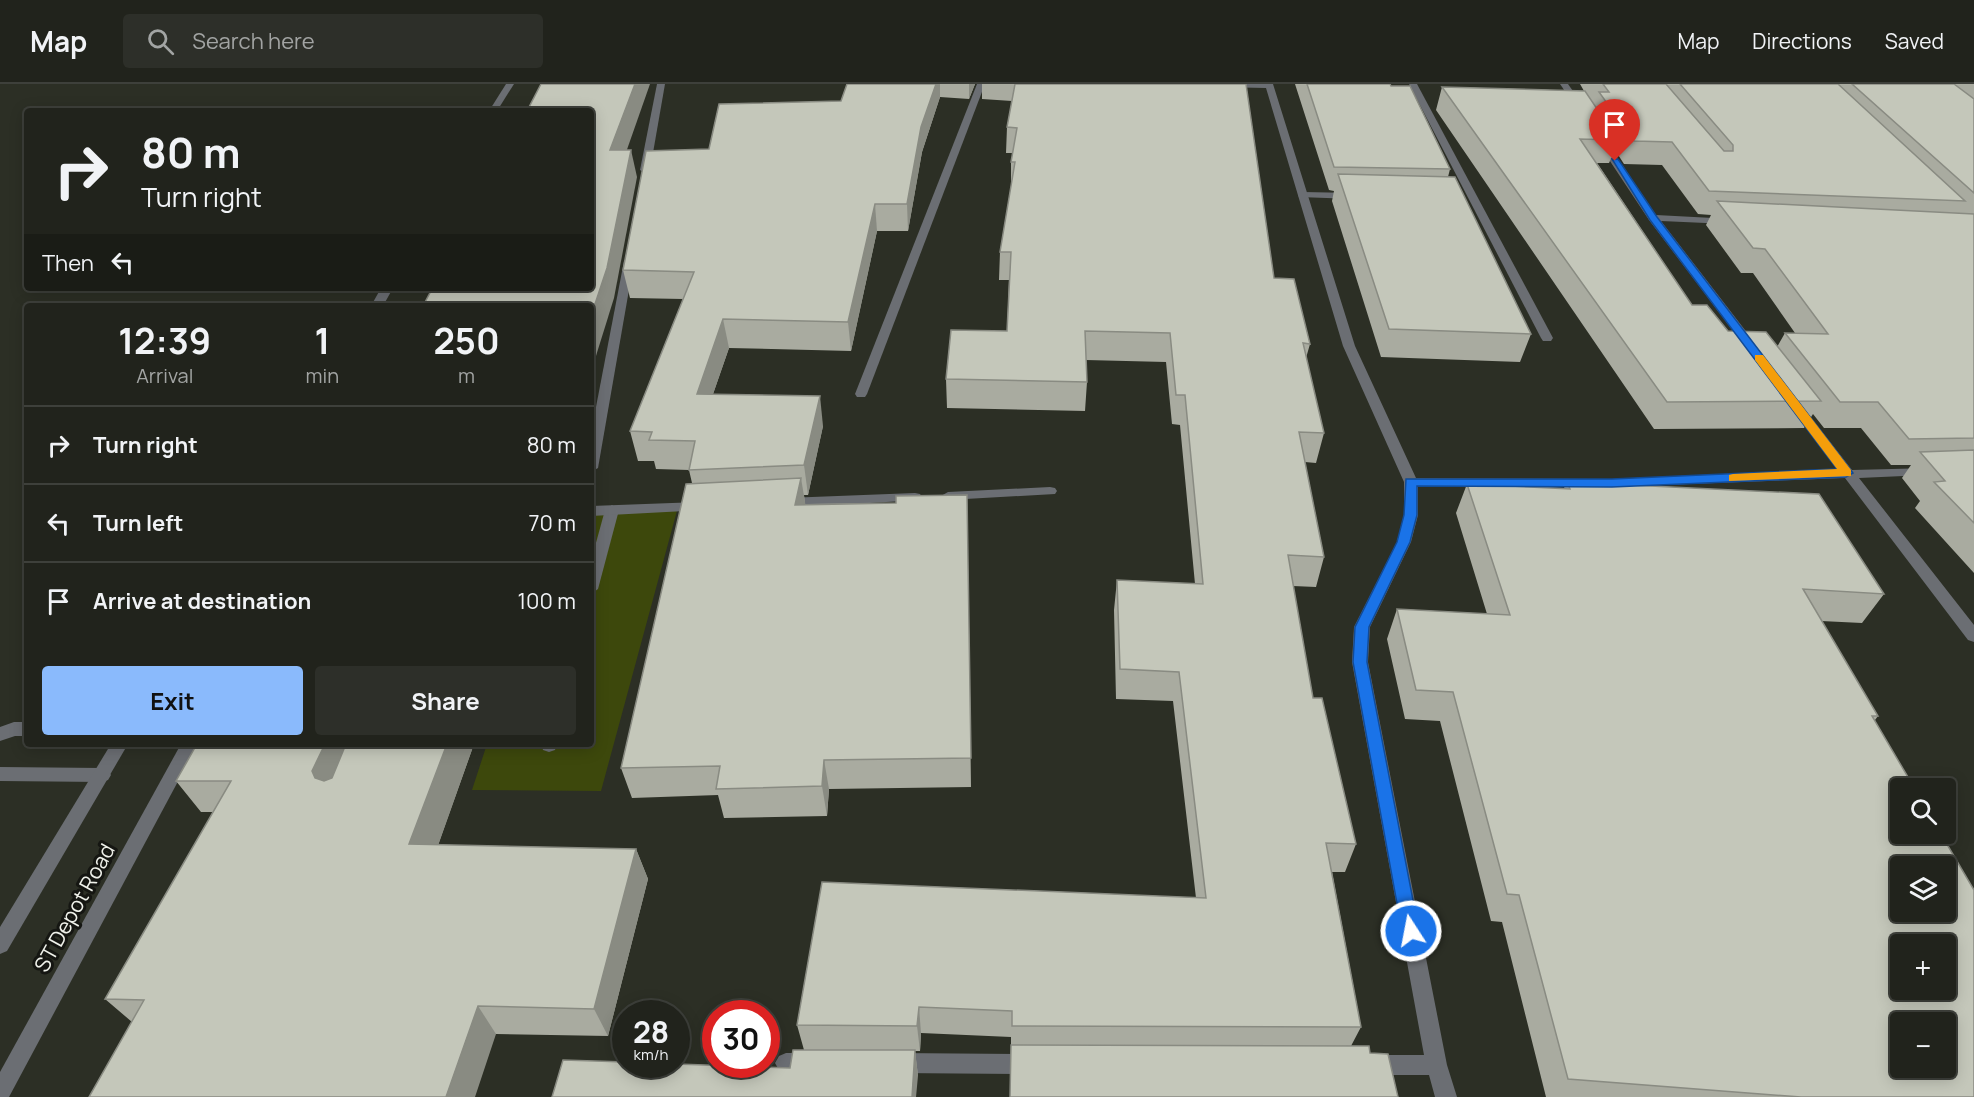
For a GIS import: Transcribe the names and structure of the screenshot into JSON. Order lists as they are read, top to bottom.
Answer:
{
  "streets": {
    "street": ["ST Depot Road"]
  },
  "page": {
    "header": "Map",
    "search": "Search here",
    "nav": ["Map", "Directions", "Saved"],
    "turn": ["80 m", "Turn right"],
    "then": "Then",
    "eta": [
      "12:39",
      "Arrival",
      "1",
      "min",
      "250",
      "m"
    ],
    "list": [
      {
        "name": "Turn right",
        "value": "80 m"
      },
      {
        "name": "Turn left",
        "value": "70 m"
      },
      {
        "name": "Arrive at destination",
        "value": "100 m"
      }
    ],
    "buttons": ["Exit", "Share"],
    "map_buttons": ["+", "−"],
    "speed": "28 km/h",
    "limit": "30"
  }
}
